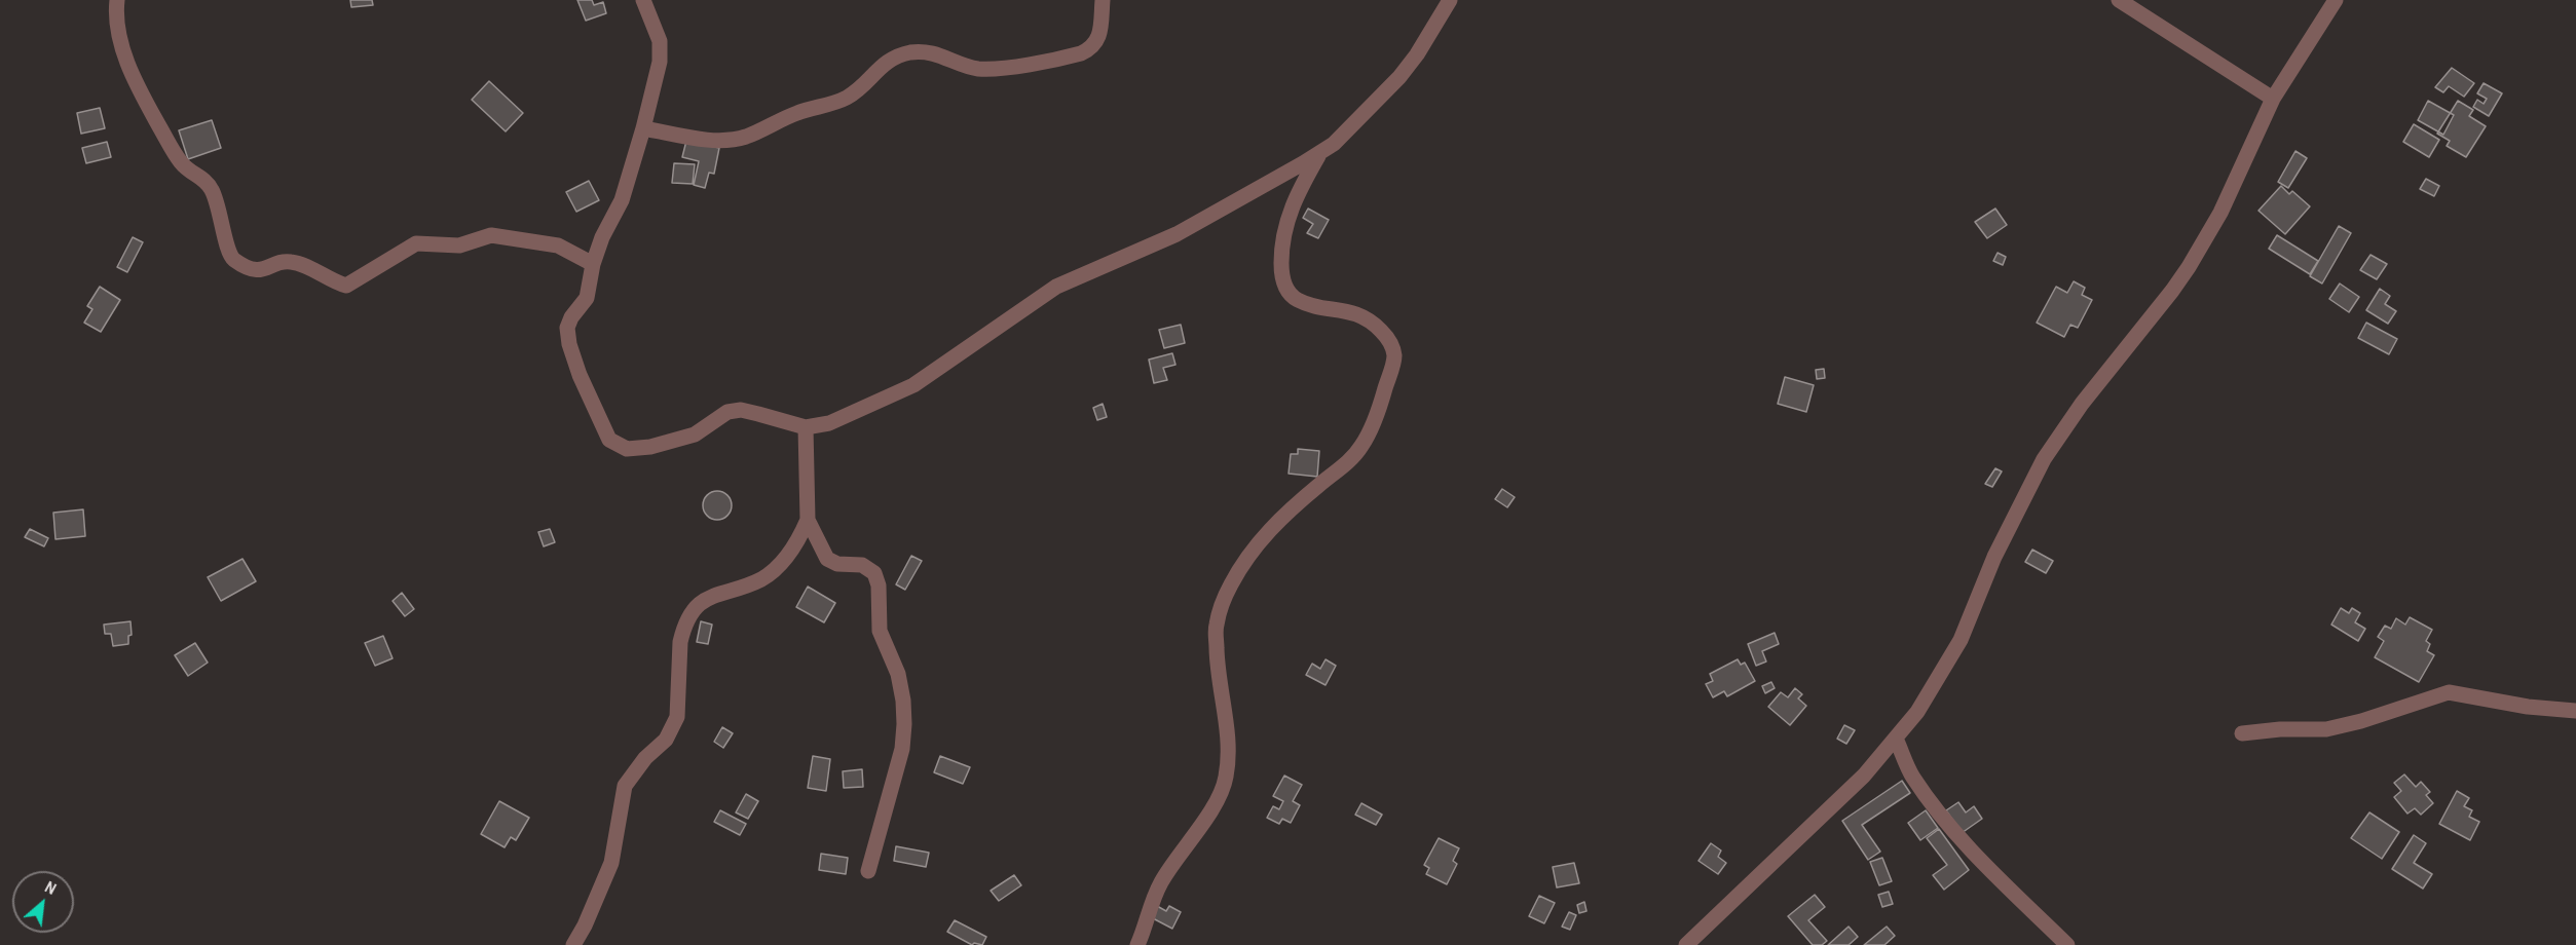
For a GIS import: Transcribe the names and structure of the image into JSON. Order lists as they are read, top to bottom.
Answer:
{
  "north": "top right"
}
